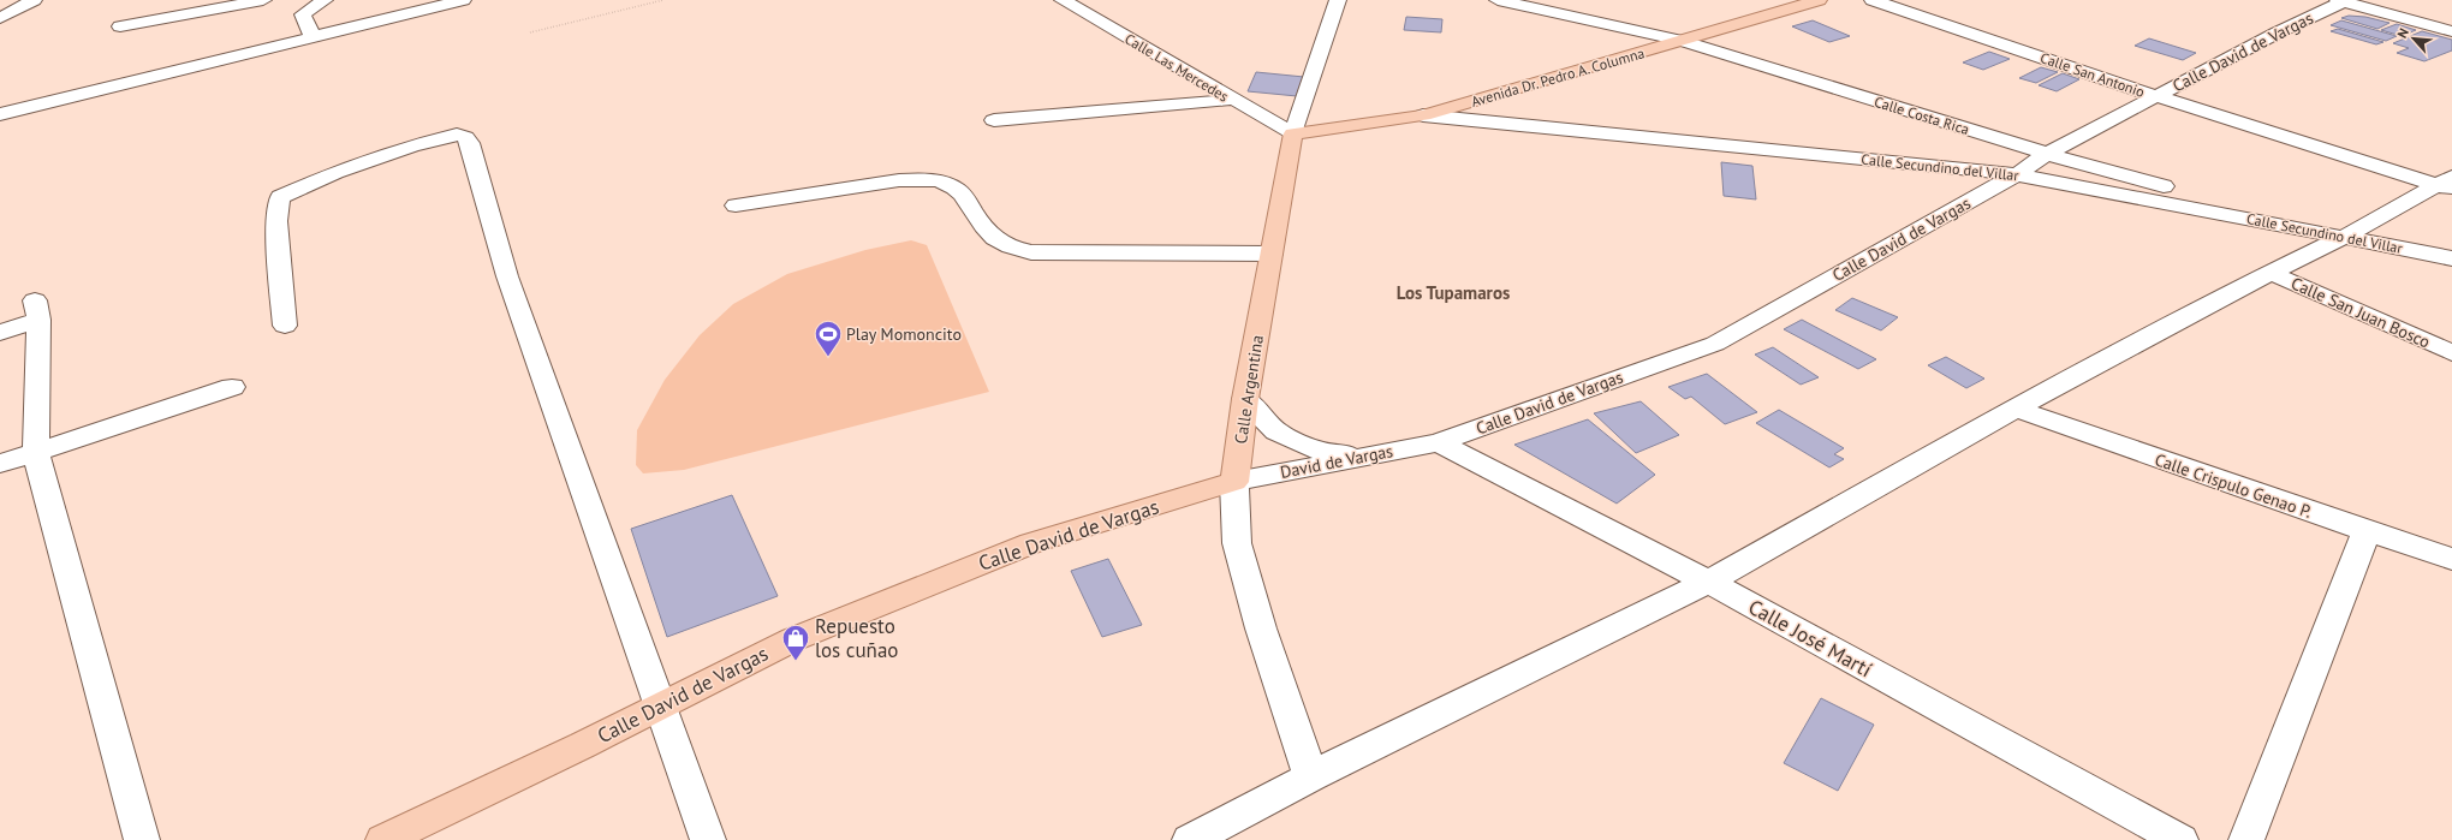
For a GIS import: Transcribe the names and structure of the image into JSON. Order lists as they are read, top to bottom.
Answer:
{
  "streets": {
    "main road": ["Calle David de Vargas", "Avenida Dr. Pedro A. Columna", "Calle Argentina"],
    "street": [
      "Calle Las Mercedes",
      "Calle San Antonio",
      "Calle Costa Rica",
      "Calle Secundino del Villar",
      "Calle San Juan Bosco",
      "David de Vargas",
      "Calle Crispulo Genao P.",
      "Calle José Martí"
    ]
  },
  "crossings": [
    ["Calle David de Vargas", "Calle San Antonio"],
    ["Calle David de Vargas", "Calle Costa Rica"],
    ["Calle David de Vargas", "Calle Secundino del Villar"],
    ["Calle David de Vargas", "Calle Argentina"],
    ["Calle David de Vargas", "David de Vargas"],
    ["Calle David de Vargas", "Calle José Martí"],
    ["Calle Las Mercedes", "Avenida Dr. Pedro A. Columna"],
    ["Calle Las Mercedes", "Calle Argentina"],
    ["Avenida Dr. Pedro A. Columna", "Calle Costa Rica"],
    ["Avenida Dr. Pedro A. Columna", "Calle Secundino del Villar"],
    ["Avenida Dr. Pedro A. Columna", "Calle Argentina"],
    ["Calle Costa Rica", "Calle Secundino del Villar"],
    ["Calle Argentina", "David de Vargas"],
    ["David de Vargas", "Calle José Martí"]
  ],
  "districts": ["Los Tupamaros"],
  "places": {
    "sports": ["Play Momoncito"],
    "shop": ["Repuesto los cuñao"]
  },
  "north": "top left"
}
